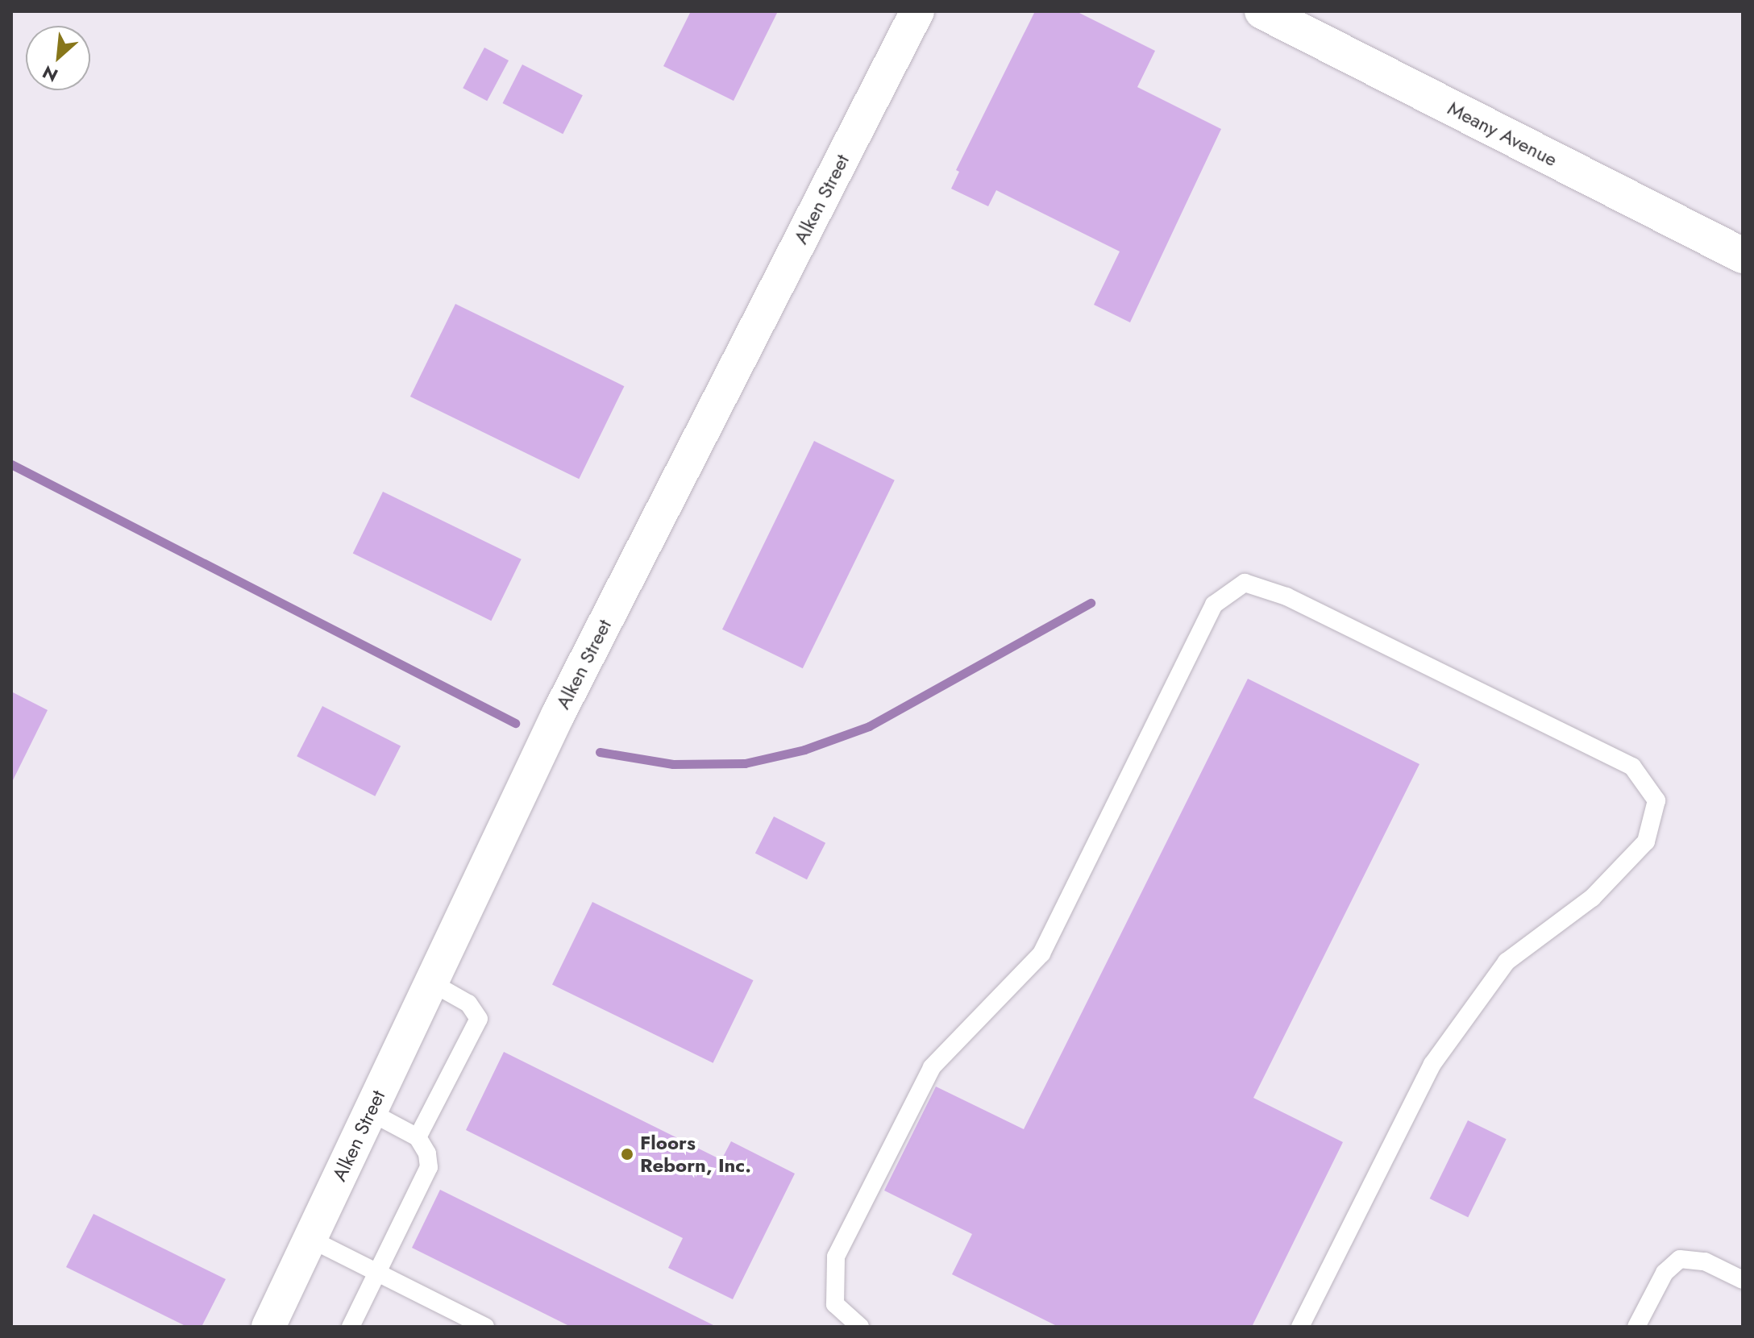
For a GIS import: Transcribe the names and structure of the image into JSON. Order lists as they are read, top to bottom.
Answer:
{
  "streets": {
    "street": ["Meany Avenue", "Alken Street"]
  },
  "places": ["Floors Reborn, Inc."],
  "north": "bottom left"
}
